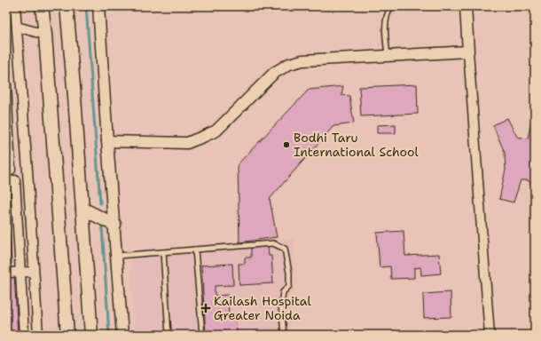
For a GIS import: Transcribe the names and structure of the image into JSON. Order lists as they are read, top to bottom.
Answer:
{
  "places": {
    "other": ["Bodhi Taru International School"],
    "health": ["Kailash Hospital Greater Noida"]
  }
}
